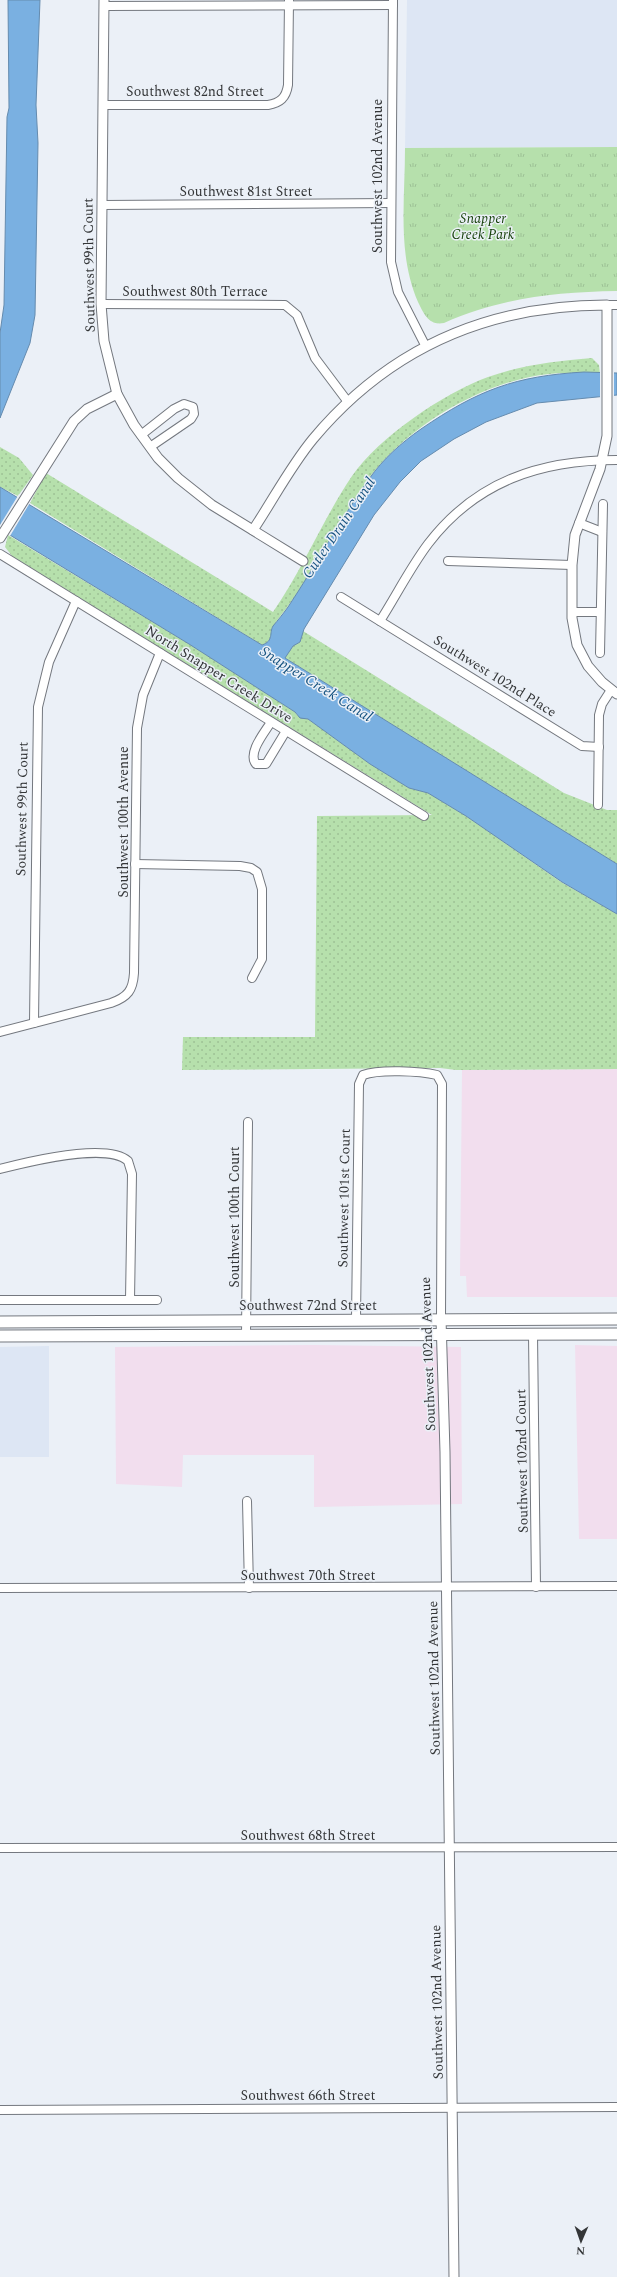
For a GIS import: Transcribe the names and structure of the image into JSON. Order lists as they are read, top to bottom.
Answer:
{
  "streets": {
    "main road": ["Southwest 72nd Street"],
    "street": [
      "Southwest 82nd Street",
      "Southwest 102nd Avenue",
      "Southwest 81st Street",
      "Southwest 99th Court",
      "Southwest 80th Terrace",
      "North Snapper Creek Drive",
      "Southwest 102nd Place",
      "Southwest 100th Avenue",
      "Southwest 101st Court",
      "Southwest 100th Court",
      "Southwest 102nd Court",
      "Southwest 70th Street",
      "Southwest 68th Street",
      "Southwest 66th Street"
    ]
  },
  "crossings": [
    ["Southwest 82nd Street", "Southwest 99th Court"],
    ["Southwest 102nd Avenue", "Southwest 81st Street"],
    ["Southwest 102nd Avenue", "Southwest 101st Court"],
    ["Southwest 102nd Avenue", "Southwest 72nd Street"],
    ["Southwest 102nd Avenue", "Southwest 70th Street"],
    ["Southwest 102nd Avenue", "Southwest 68th Street"],
    ["Southwest 102nd Avenue", "Southwest 66th Street"],
    ["Southwest 81st Street", "Southwest 99th Court"],
    ["Southwest 99th Court", "Southwest 80th Terrace"],
    ["Southwest 99th Court", "North Snapper Creek Drive"],
    ["Southwest 99th Court", "Southwest 100th Avenue"],
    ["North Snapper Creek Drive", "Southwest 100th Avenue"],
    ["Southwest 101st Court", "Southwest 72nd Street"],
    ["Southwest 100th Court", "Southwest 72nd Street"],
    ["Southwest 102nd Court", "Southwest 70th Street"]
  ],
  "water": ["Cutler Drain Canal", "Snapper Creek Canal"],
  "parks": ["Snapper Creek Park"],
  "north": "bottom"
}
